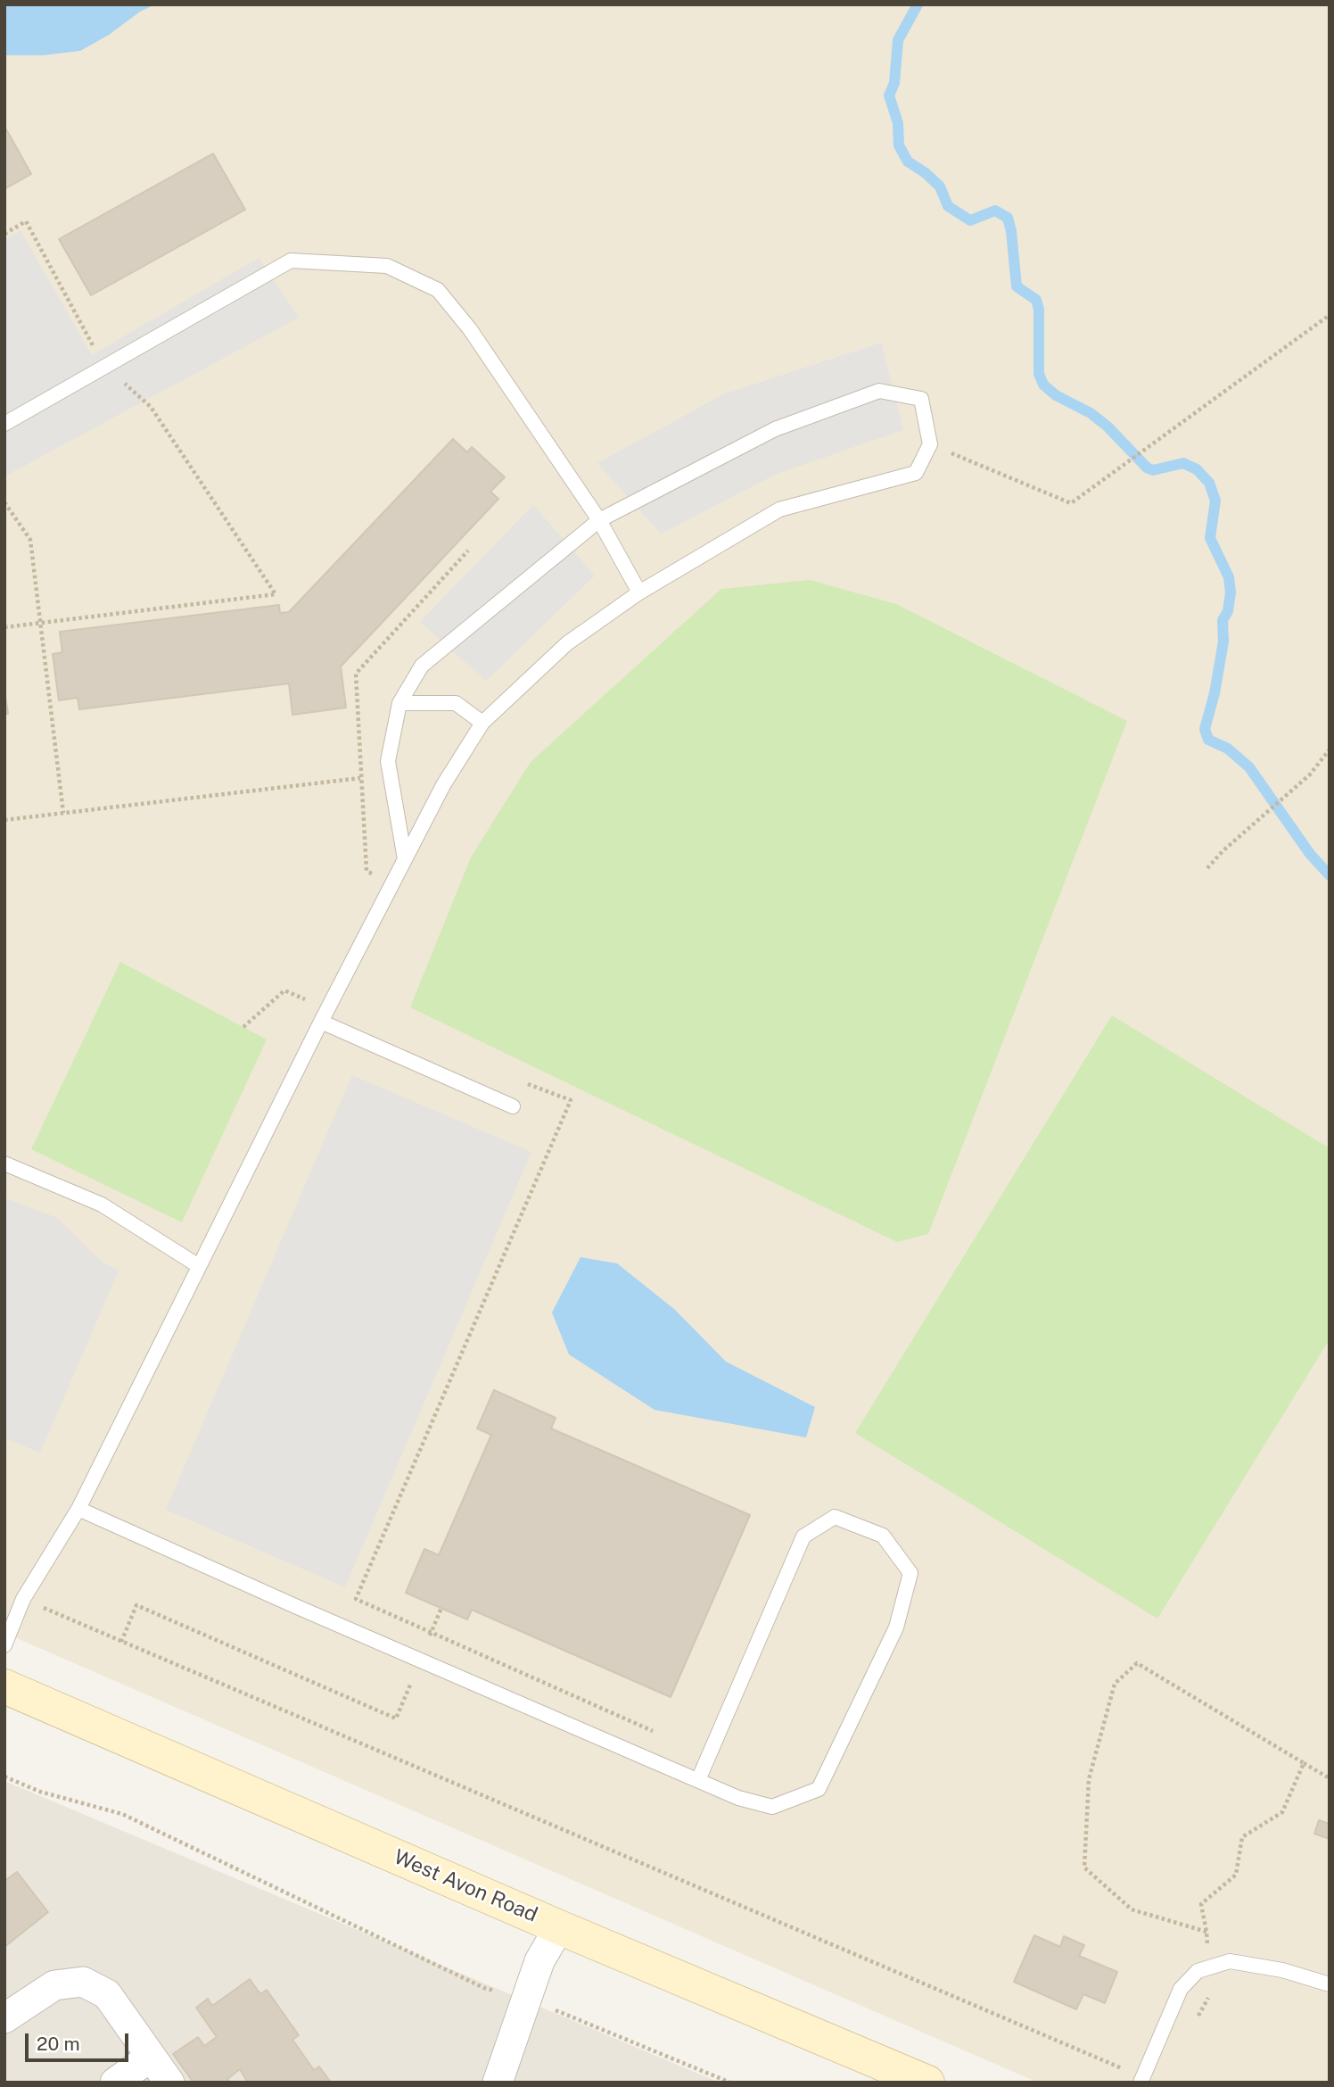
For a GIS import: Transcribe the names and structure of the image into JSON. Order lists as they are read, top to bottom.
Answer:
{
  "streets": {
    "main road": ["West Avon Road"]
  },
  "scale_bar": "20 m"
}
